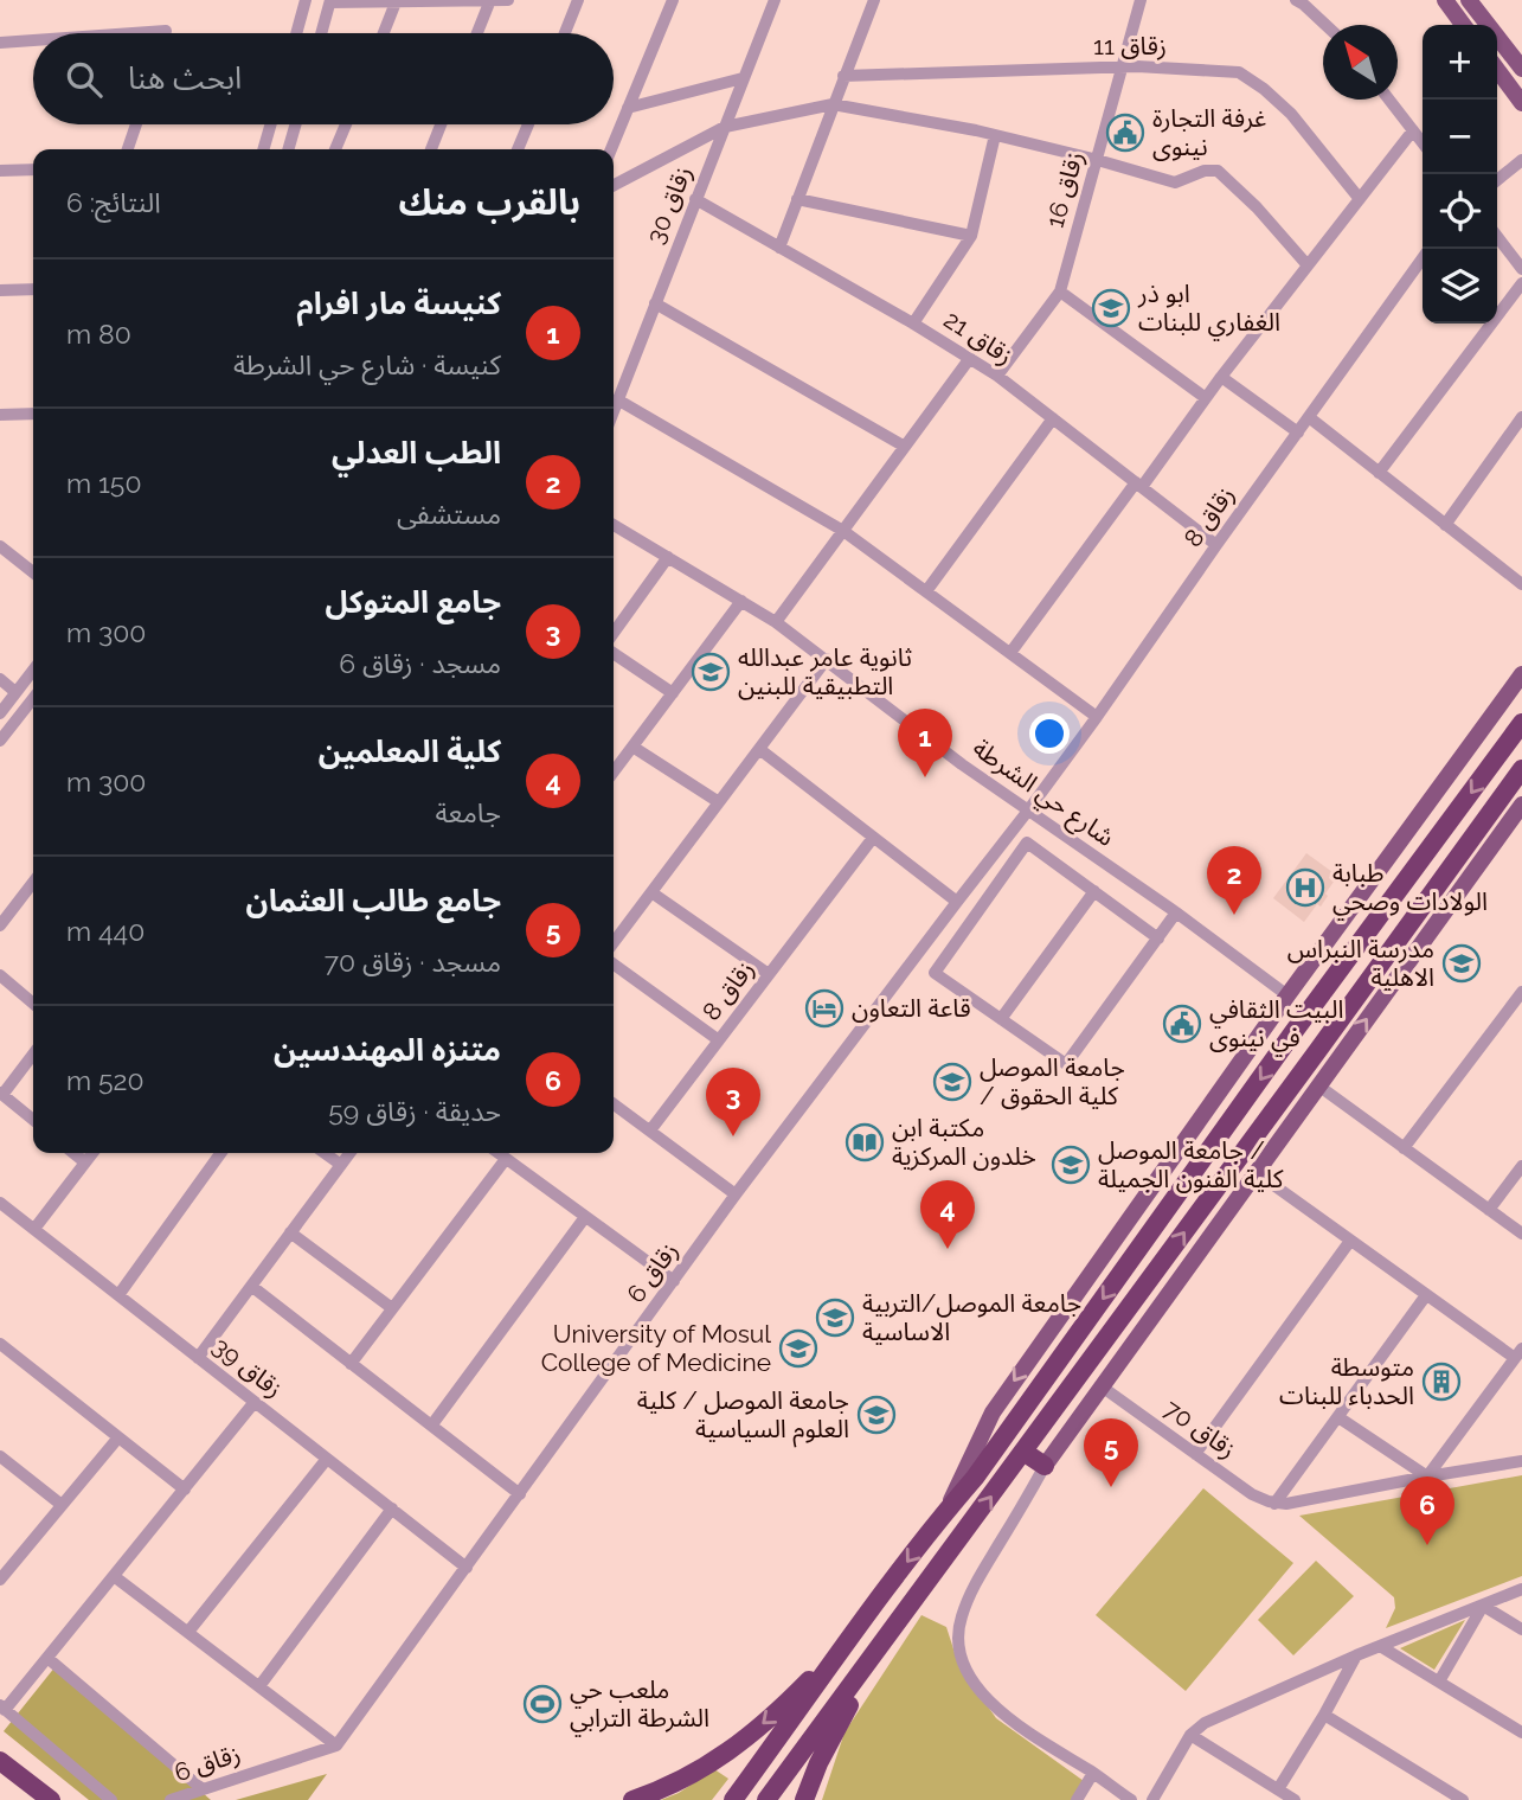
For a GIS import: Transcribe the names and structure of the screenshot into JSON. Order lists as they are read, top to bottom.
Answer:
{
  "streets": {
    "street": [
      "زقاق 11",
      "زقاق 16",
      "زقاق 30",
      "زقاق 21",
      "زقاق 8",
      "شارع حي الشرطة",
      "زقاق 6",
      "زقاق 39",
      "زقاق 70"
    ]
  },
  "crossings": [
    ["زقاق 11", "زقاق 16"],
    ["زقاق 16", "زقاق 21"],
    ["زقاق 30", "زقاق 21"],
    ["زقاق 21", "زقاق 8"],
    ["زقاق 8", "شارع حي الشرطة"],
    ["زقاق 8", "زقاق 6"],
    ["شارع حي الشرطة", "زقاق 6"],
    ["زقاق 6", "زقاق 39"]
  ],
  "places": {
    "public building": ["غرفة التجارة نينوى", "البيت الثقافي في نينوى"],
    "school or university": [
      "ابو ذر الغفاري للبنات",
      "ثانوية عامر عبدالله التطبيقية للبنين",
      "مدرسة النبراس الاهلية",
      "جامعة الموصل / كلية الحقوق",
      "جامعة الموصل / كلية الفنون الجميلة",
      "جامعة الموصل/التربية الاساسية",
      "University of Mosul College of Medicine",
      "جامعة الموصل / كلية العلوم السياسية"
    ],
    "hospital": ["طبابة الولادات وصحي"],
    "hotel": ["قاعة التعاون"],
    "library": ["مكتبة ابن خلدون المركزية"],
    "building": ["متوسطة الحدباء للبنات"],
    "sports": ["ملعب حي الشرطة الترابي"]
  },
  "north": "top left",
  "page": {
    "map_buttons": ["+", "−"],
    "search": "ابحث هنا",
    "heading": ["بالقرب منك", "النتائج: 6"],
    "list": [
      {
        "mark": "1",
        "name": "كنيسة مار افرام",
        "note": "كنيسة · شارع حي الشرطة",
        "value": "80 m"
      },
      {
        "mark": "2",
        "name": "الطب العدلي",
        "note": "مستشفى",
        "value": "150 m"
      },
      {
        "mark": "3",
        "name": "جامع المتوكل",
        "note": "مسجد · زقاق 6",
        "value": "300 m"
      },
      {
        "mark": "4",
        "name": "كلية المعلمين",
        "note": "جامعة",
        "value": "300 m"
      },
      {
        "mark": "5",
        "name": "جامع طالب العثمان",
        "note": "مسجد · زقاق 70",
        "value": "440 m"
      },
      {
        "mark": "6",
        "name": "متنزه المهندسين",
        "note": "حديقة · زقاق 59",
        "value": "520 m"
      }
    ],
    "pins": [
      "1",
      "2",
      "3",
      "4",
      "5",
      "6"
    ]
  }
}
